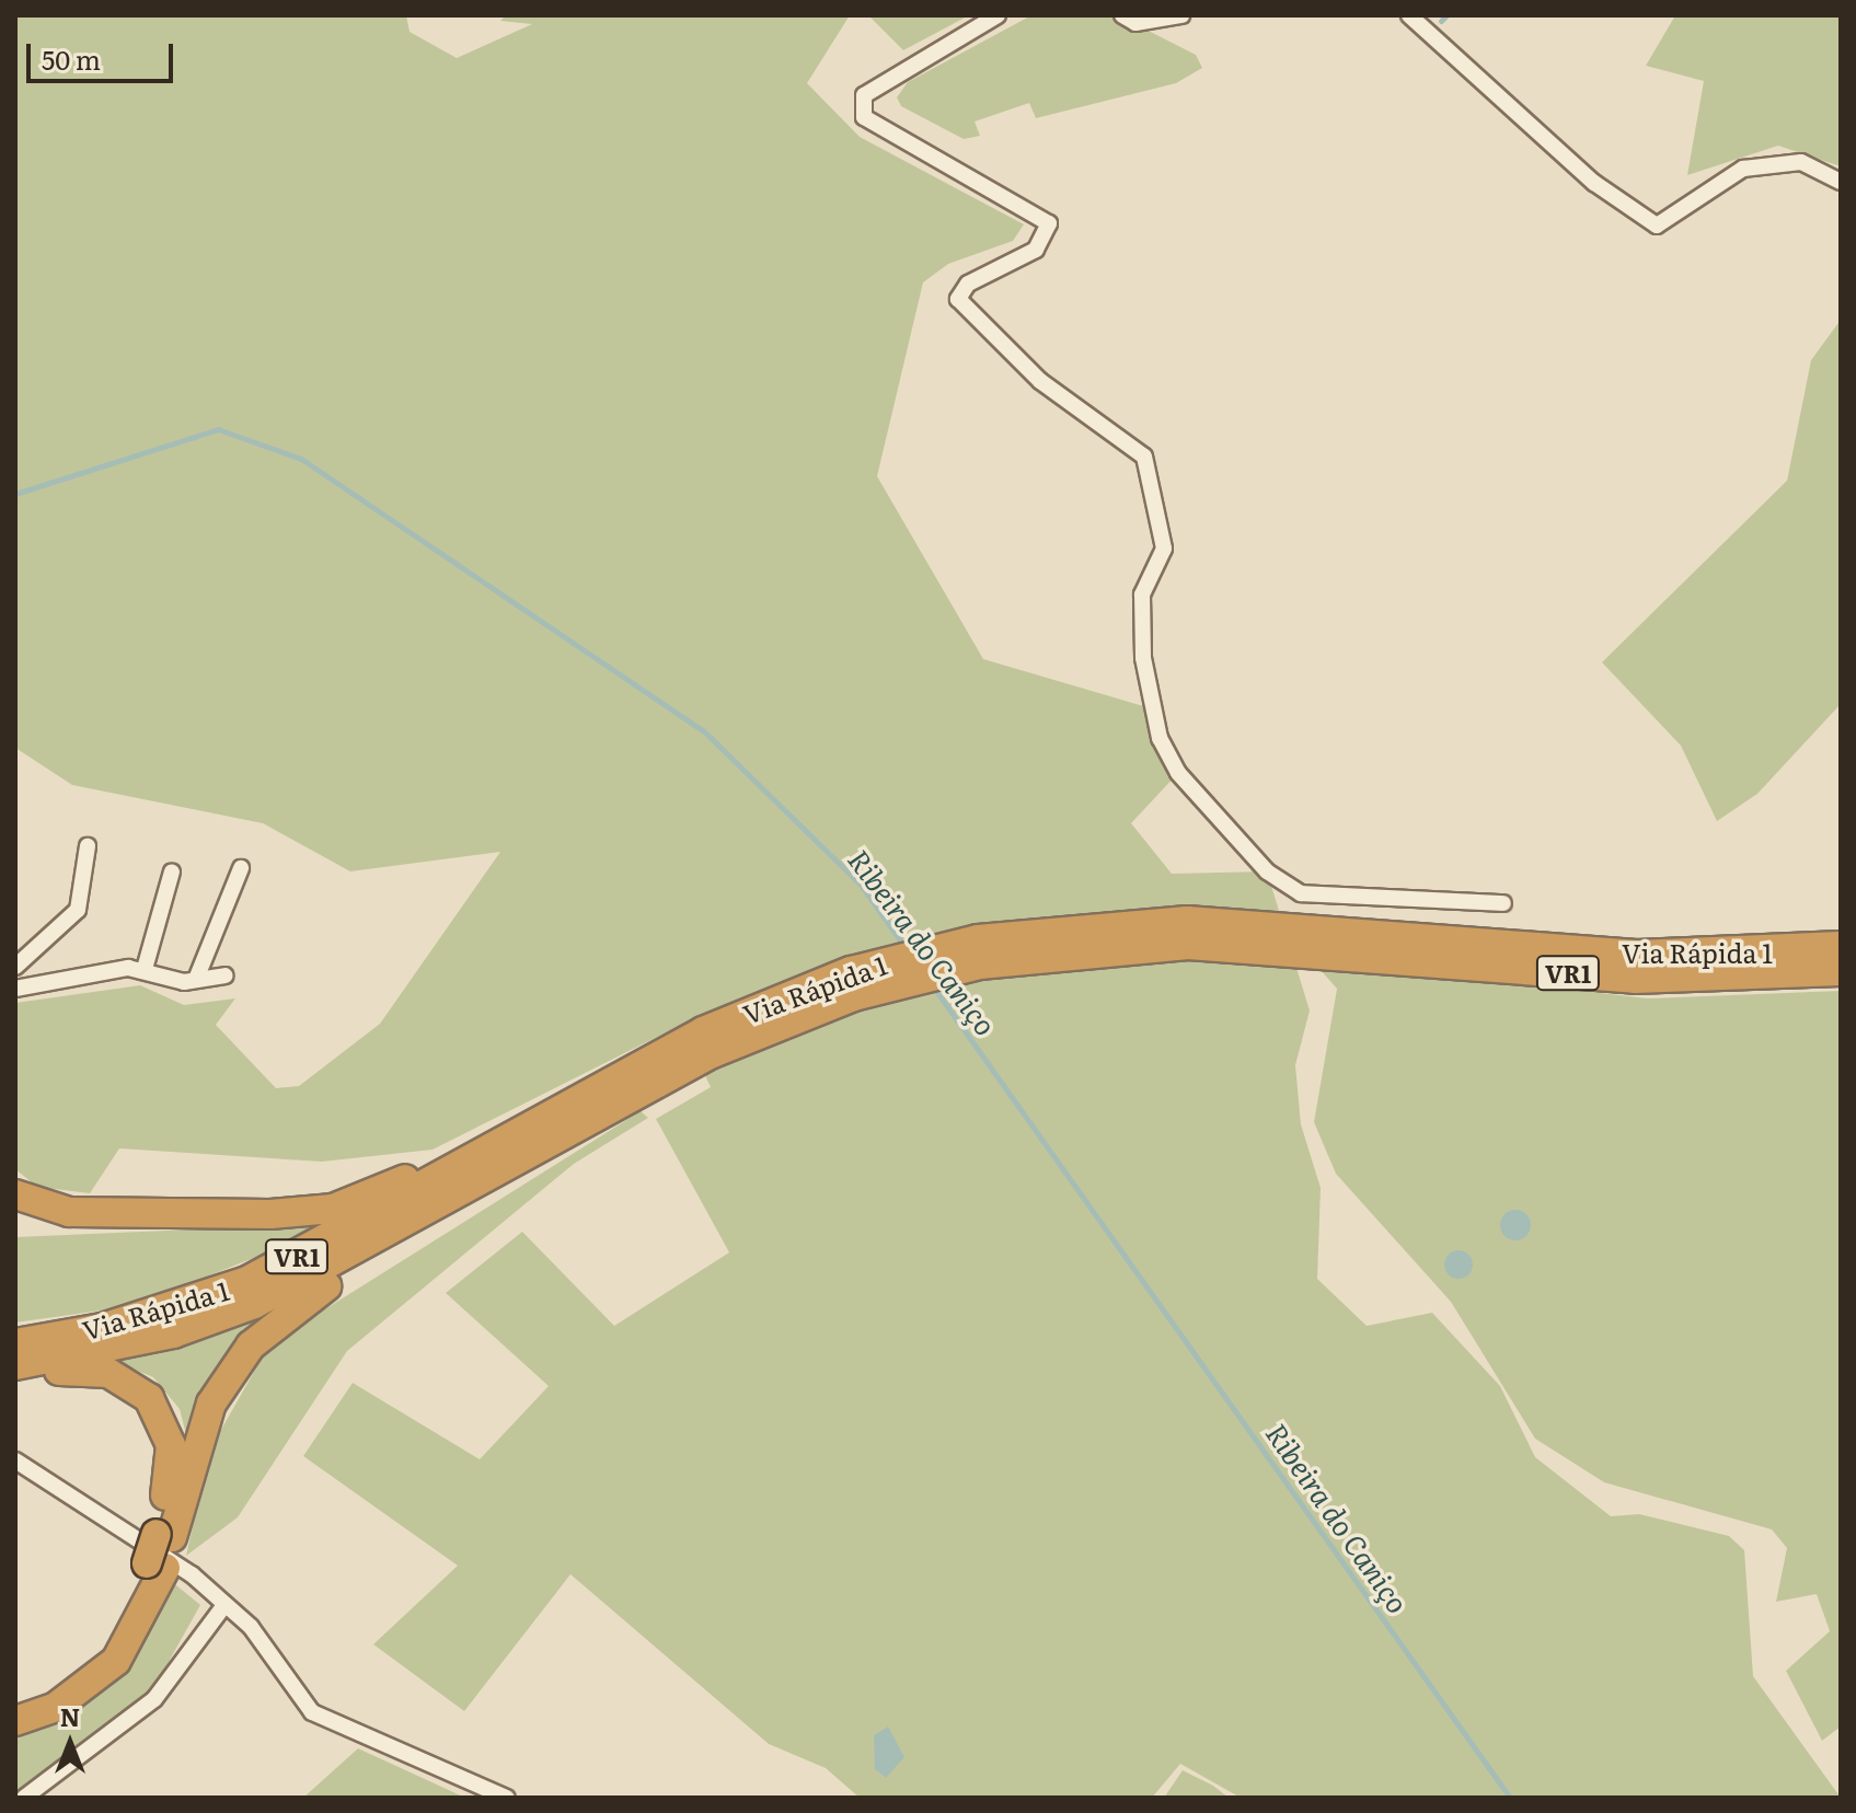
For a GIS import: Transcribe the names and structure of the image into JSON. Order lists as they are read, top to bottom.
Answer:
{
  "streets": {
    "highway": ["Via Rápida 1", "VR1"]
  },
  "water": ["Ribeira do Caniço"],
  "scale_bar": "50 m",
  "north": "top"
}
